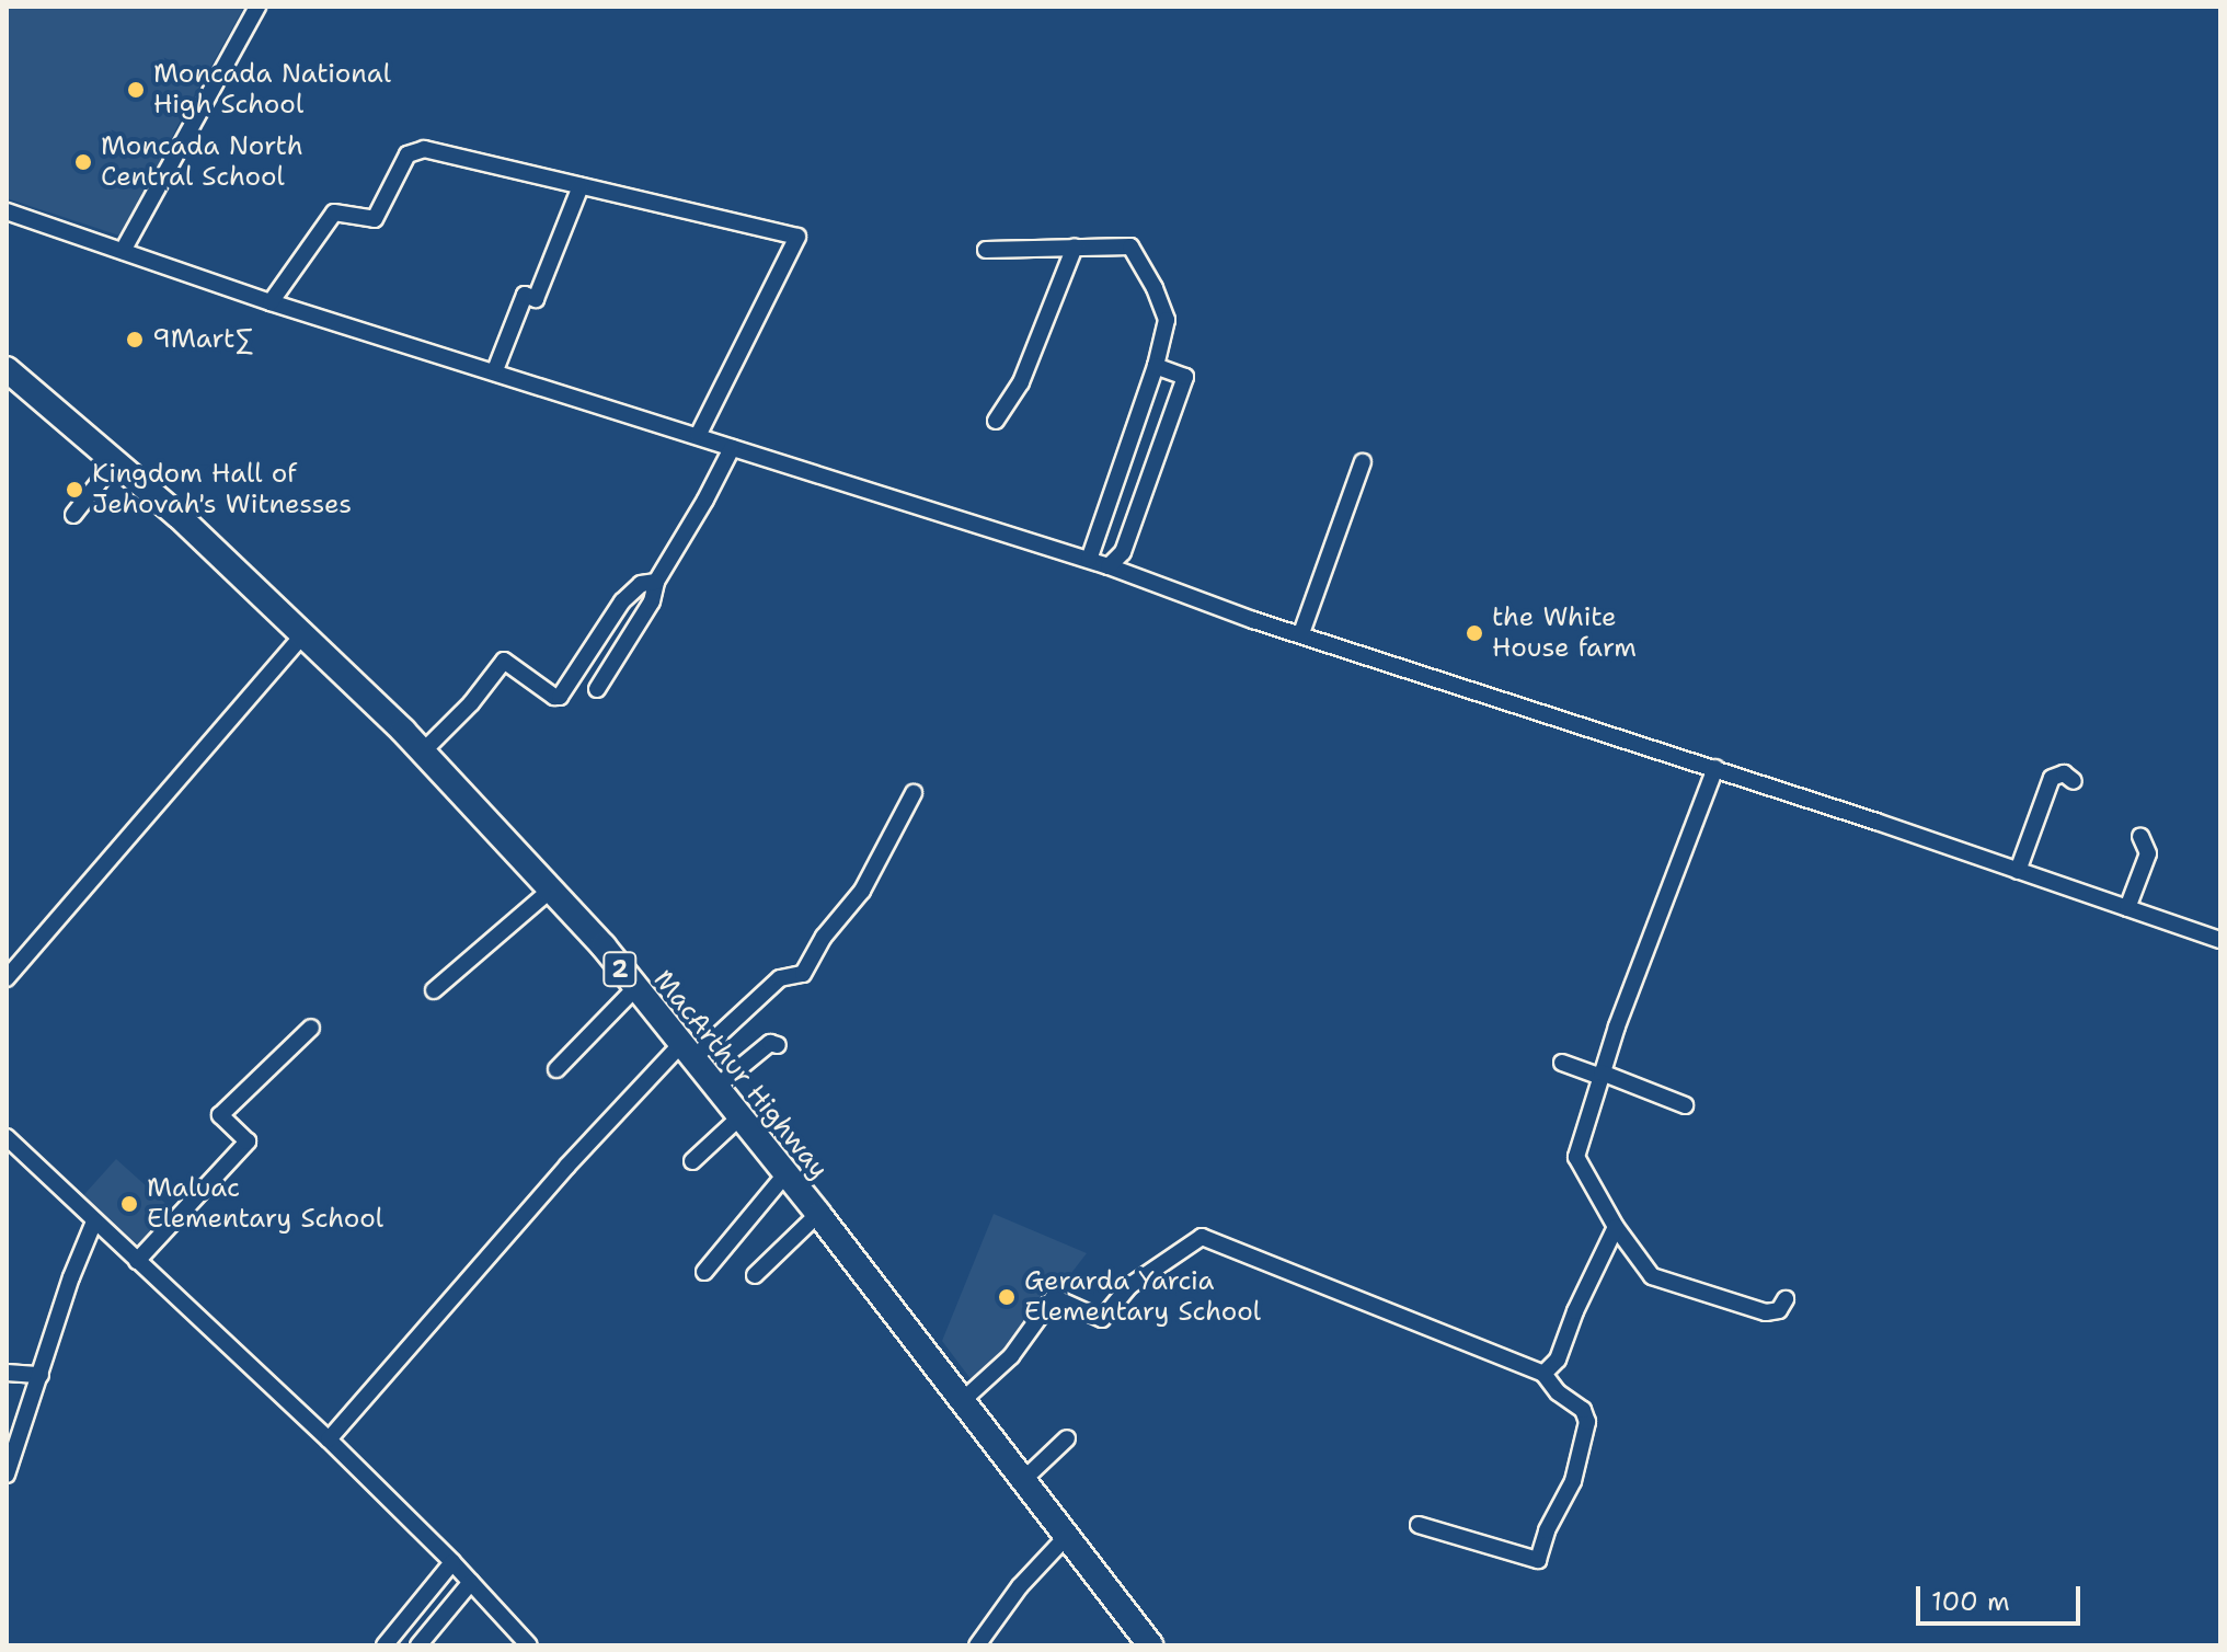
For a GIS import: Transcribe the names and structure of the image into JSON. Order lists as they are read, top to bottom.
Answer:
{
  "streets": {
    "highway": ["2", "MacArthur Highway"]
  },
  "places": [
    "Moncada National High School",
    "Moncada North Central School",
    "9Mart∑",
    "Kingdom Hall of Jehovah's Witnesses",
    "the White House farm",
    "Maluac Elementary School",
    "Gerarda Yarcia Elementary School"
  ],
  "scale_bar": "100 m"
}
